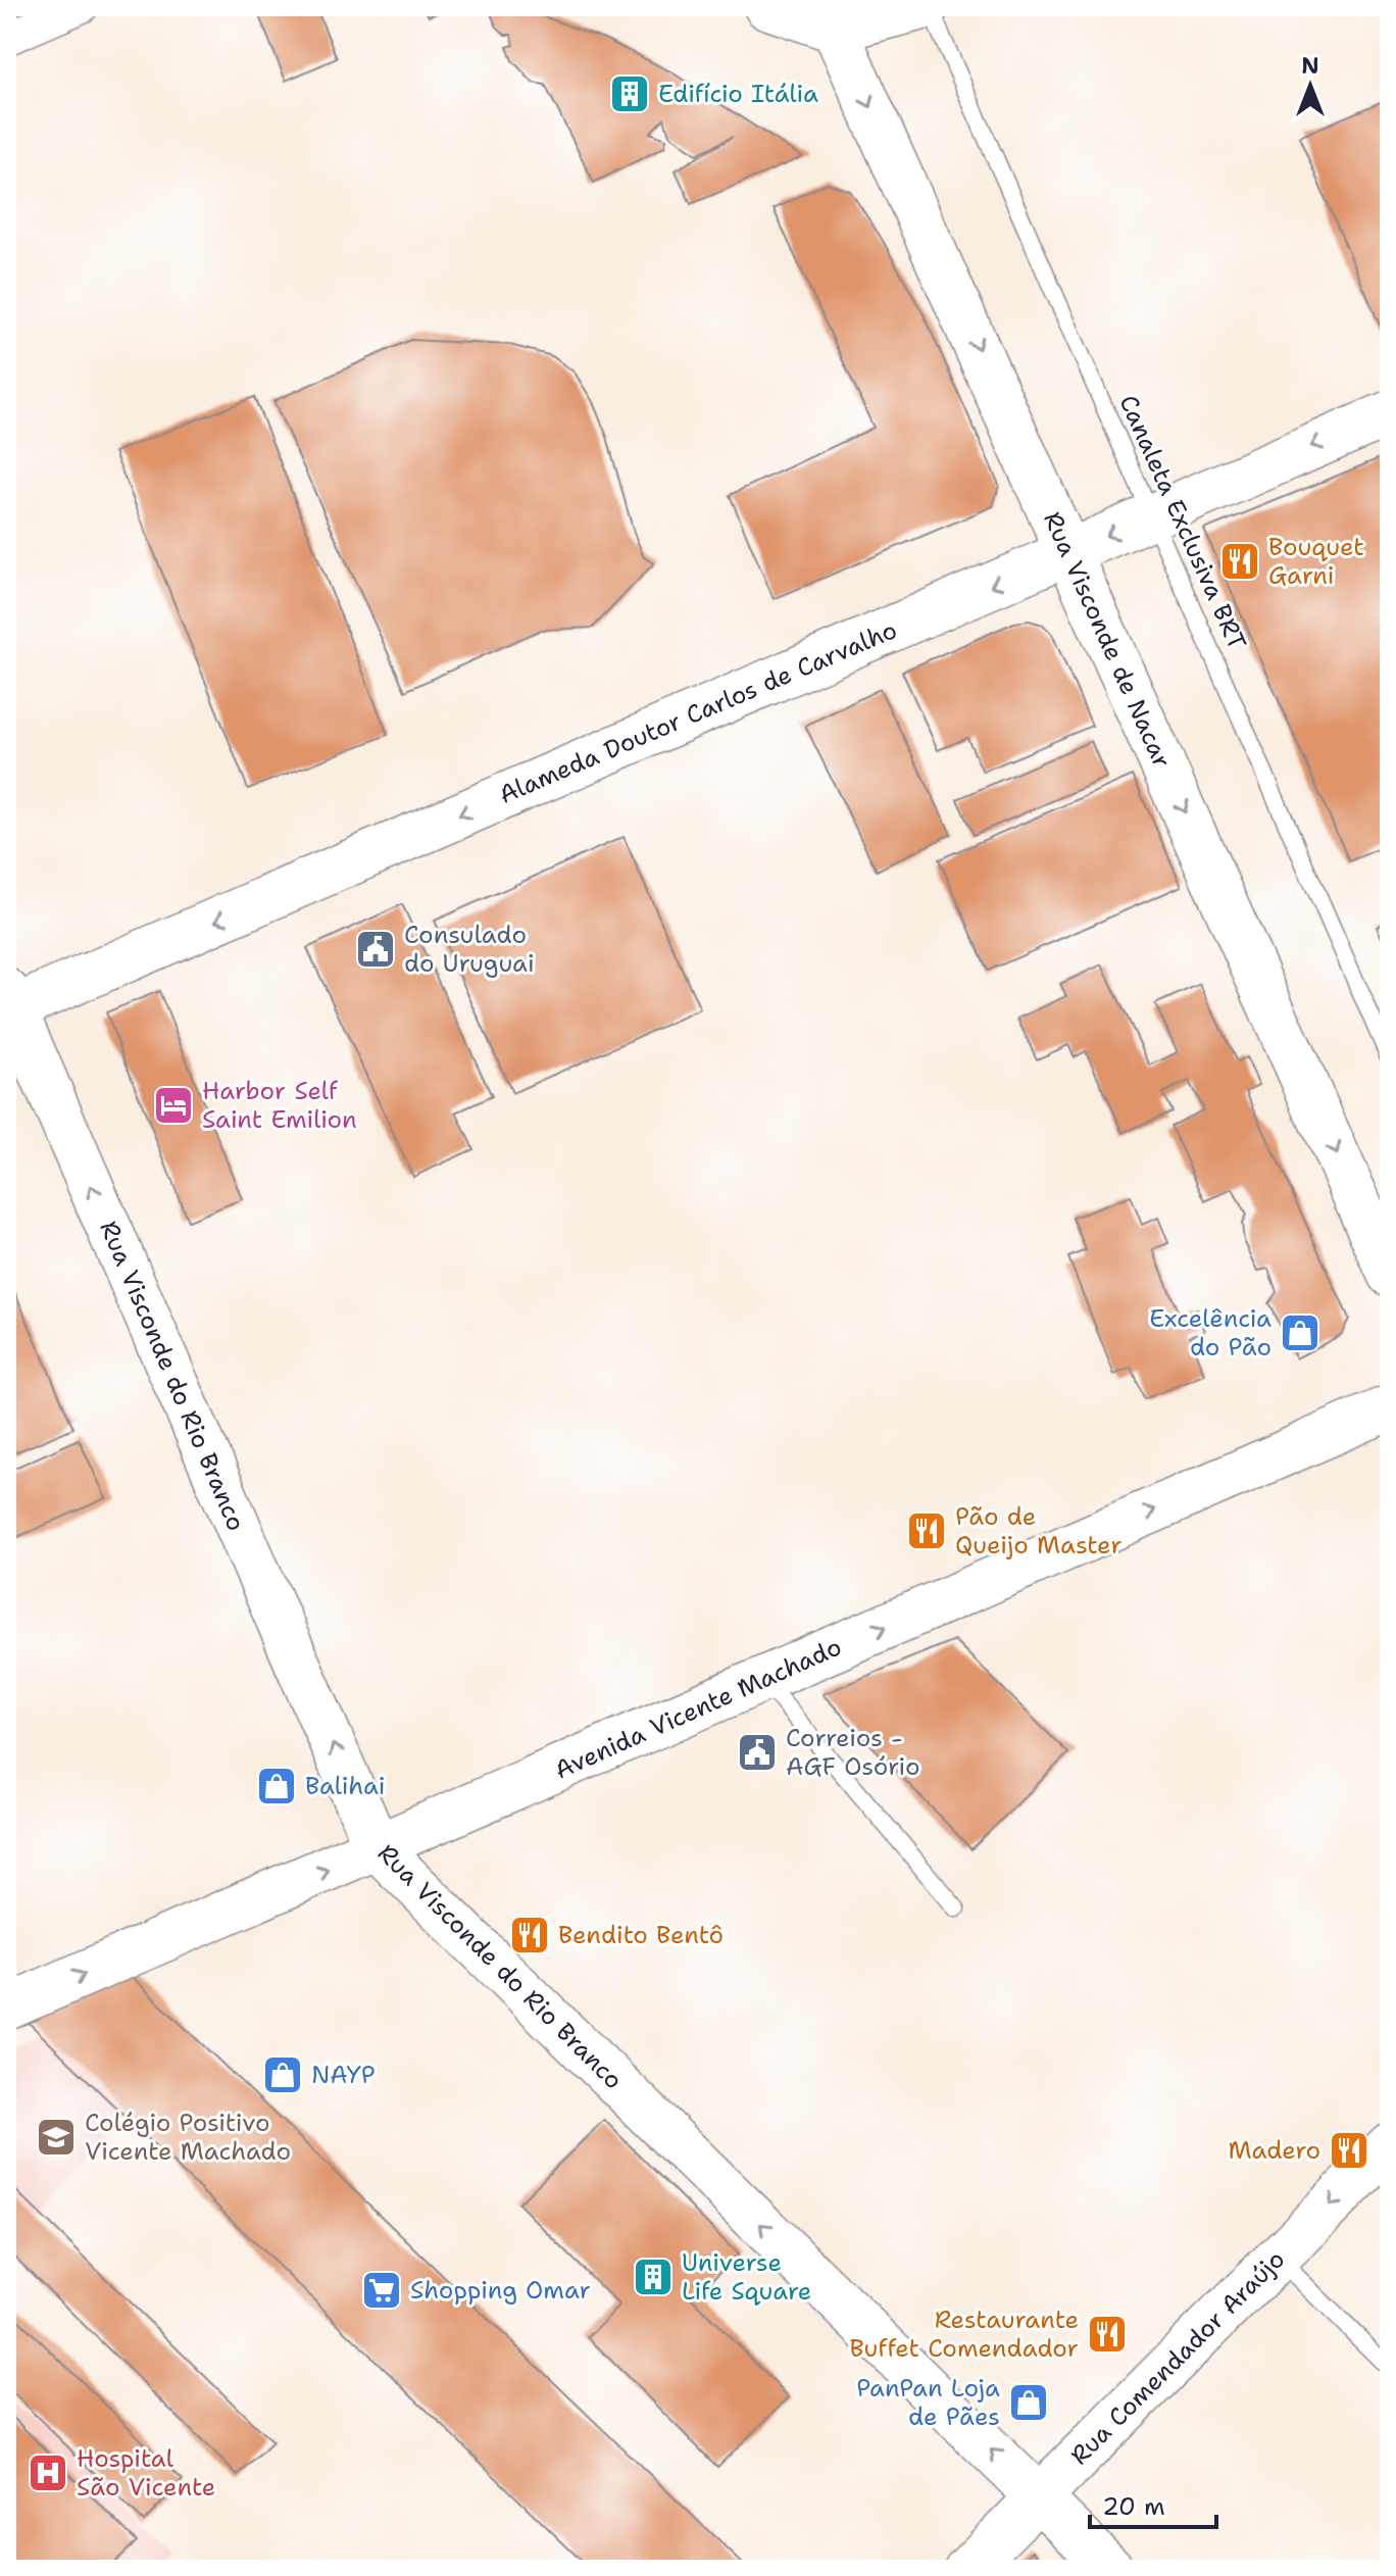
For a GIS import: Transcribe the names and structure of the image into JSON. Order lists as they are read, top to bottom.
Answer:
{
  "streets": {
    "street": [
      "Rua Visconde de Nacar",
      "Alameda Doutor Carlos de Carvalho",
      "Rua Visconde do Rio Branco",
      "Avenida Vicente Machado",
      "Rua Comendador Araújo"
    ],
    "lane": ["Canaleta Exclusiva BRT"]
  },
  "crossings": [
    ["Canaleta Exclusiva BRT", "Alameda Doutor Carlos de Carvalho"],
    ["Rua Visconde de Nacar", "Alameda Doutor Carlos de Carvalho"],
    ["Alameda Doutor Carlos de Carvalho", "Rua Visconde do Rio Branco"],
    ["Rua Visconde do Rio Branco", "Avenida Vicente Machado"],
    ["Rua Visconde do Rio Branco", "Rua Comendador Araújo"]
  ],
  "one_way": [
    "Rua Visconde de Nacar",
    "Alameda Doutor Carlos de Carvalho",
    "Rua Visconde do Rio Branco",
    "Avenida Vicente Machado"
  ],
  "places": {
    "building": ["Edifício Itália", "Universe Life Square"],
    "restaurant": [
      "Bouquet Garni",
      "Pão de Queijo Master",
      "Bendito Bentô",
      "Madero",
      "Restaurante Buffet Comendador"
    ],
    "public building": ["Consulado do Uruguai", "Correios - AGF Osório"],
    "hotel": ["Harbor Self Saint Emilion"],
    "shop": [
      "Excelência do Pão",
      "Balihai",
      "NAYP",
      "PanPan Loja de Pães"
    ],
    "school or university": ["Colégio Positivo Vicente Machado"],
    "supermarket": ["Shopping Omar"],
    "hospital": ["Hospital São Vicente"]
  },
  "scale_bar": "20 m",
  "north": "top"
}
